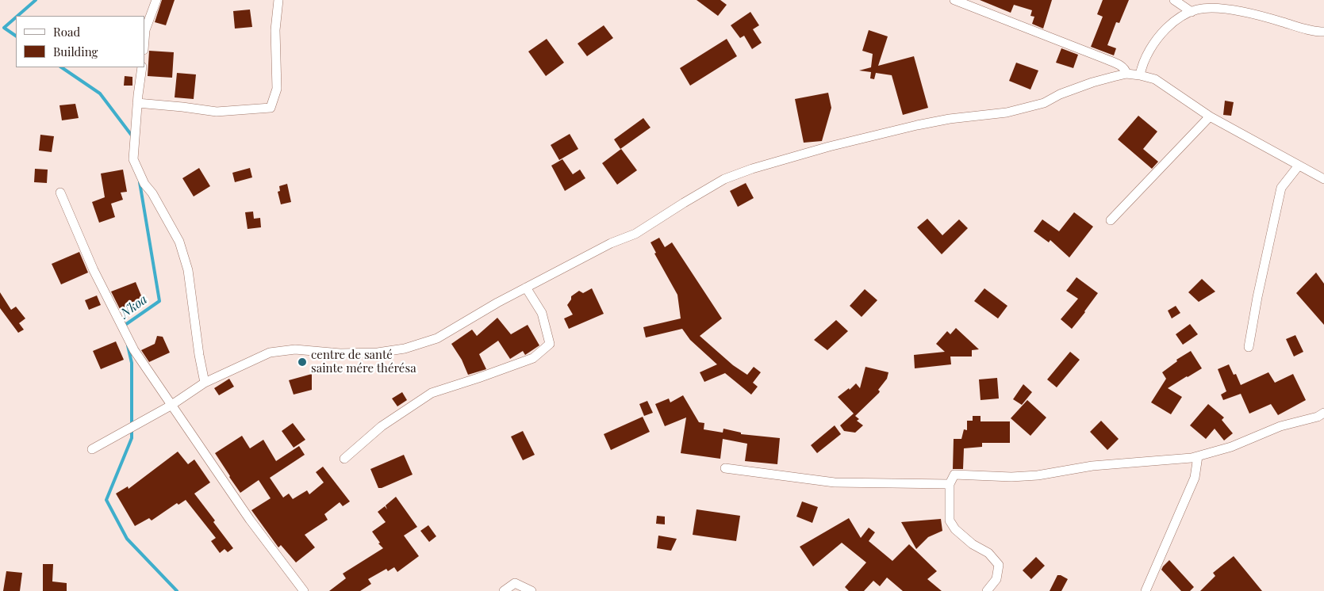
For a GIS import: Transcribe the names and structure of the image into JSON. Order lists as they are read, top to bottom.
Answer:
{
  "water": ["Nkoa"],
  "places": ["centre de santé sainte mére thérésa"],
  "legend": ["Road", "Building"]
}
